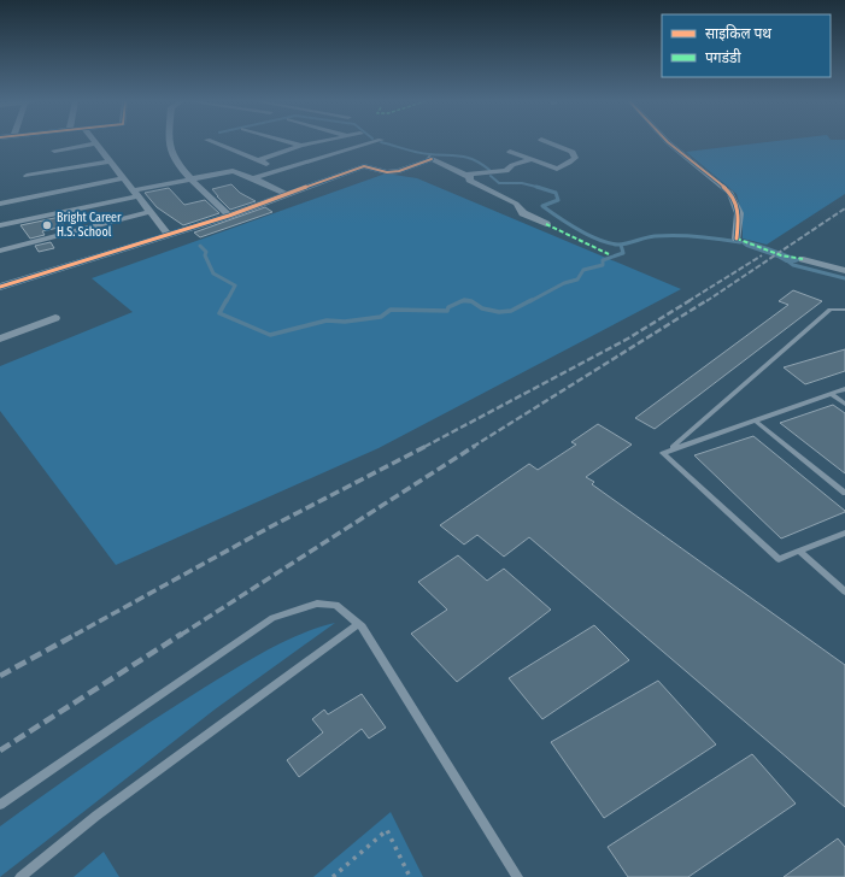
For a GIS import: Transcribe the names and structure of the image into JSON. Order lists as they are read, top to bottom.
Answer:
{
  "places": ["Bright Career H.S. School"],
  "legend": ["साइकिल पथ", "पगडंडी"]
}
